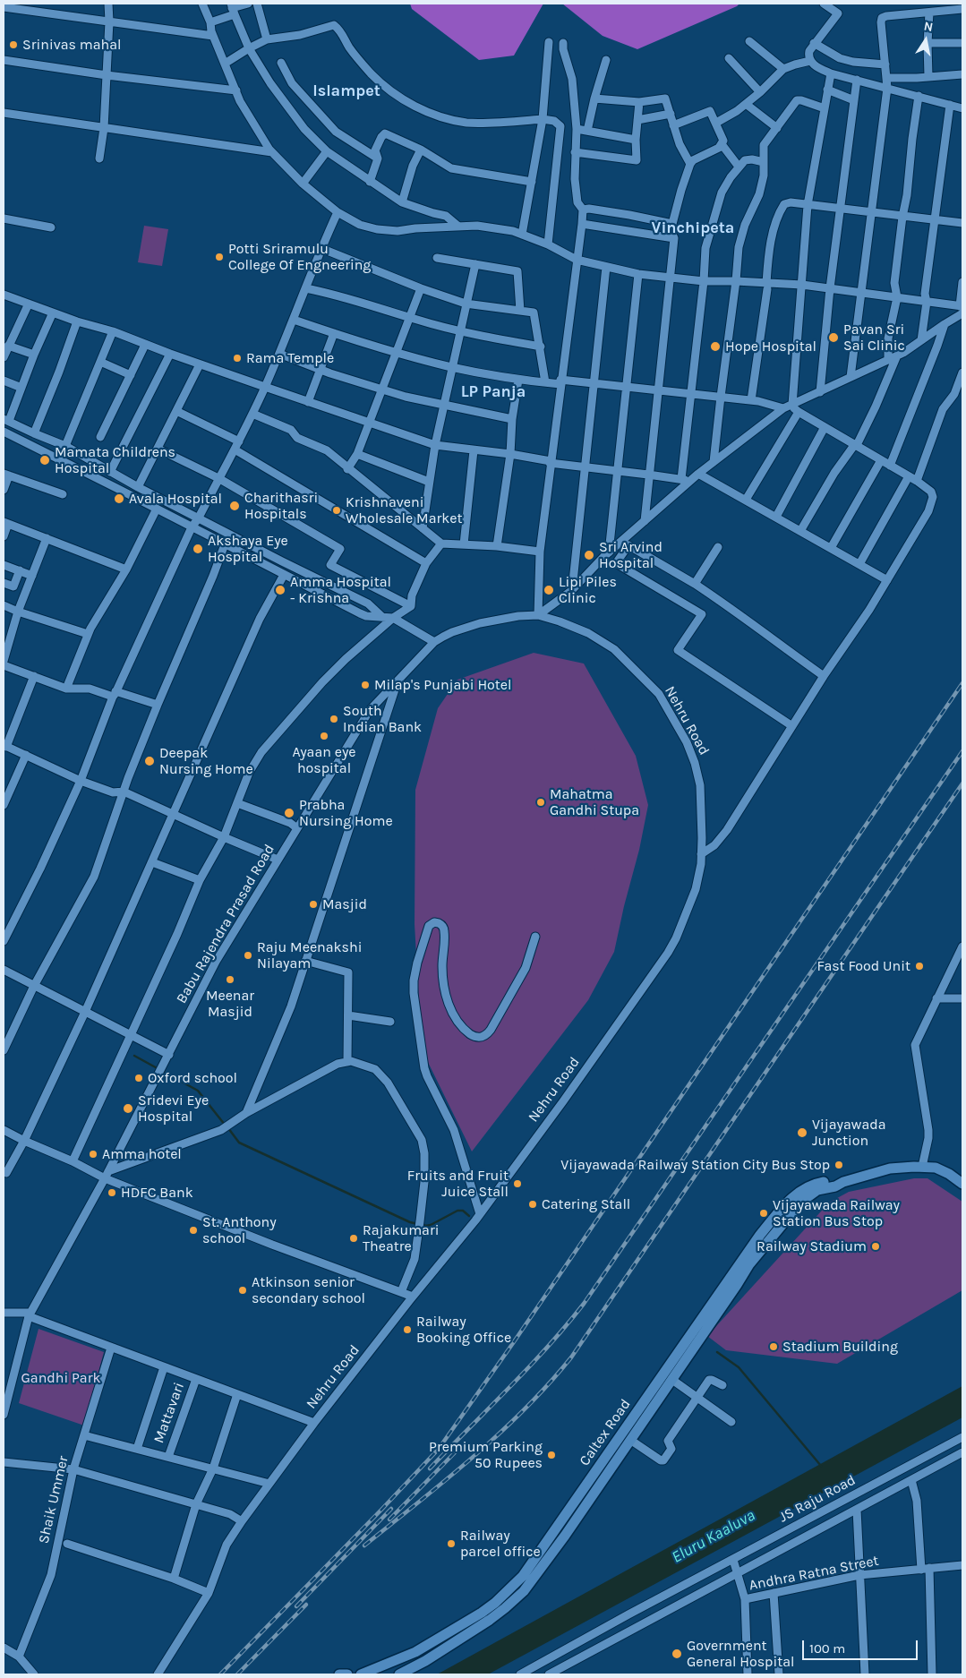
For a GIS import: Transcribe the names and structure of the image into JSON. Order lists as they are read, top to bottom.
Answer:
{
  "streets": {
    "main road": ["Caltex Road"],
    "street": [
      "Nehru Road",
      "Babu Rajendra Prasad Road",
      "Mattavari",
      "JS Raju Road",
      "Shaik Ummer",
      "Andhra Ratna Street"
    ]
  },
  "crossings": [
    ["Nehru Road", "Babu Rajendra Prasad Road"]
  ],
  "districts": ["Islampet", "Vinchipeta", "LP Panja"],
  "water": ["Eluru Kaaluva"],
  "parks": ["Gandhi Park"],
  "places": [
    "Srinivas mahal",
    "Potti Sriramulu College Of Engneering",
    "Pavan Sri Sai Clinic",
    "Hope Hospital",
    "Rama Temple",
    "Mamata Childrens Hospital",
    "Avala Hospital",
    "Charithasri Hospitals",
    "Krishnaveni Wholesale Market",
    "Akshaya Eye Hospital",
    "Sri Arvind Hospital",
    "Amma Hospital - Krishna",
    "Lipi Piles Clinic",
    "Milap's Punjabi Hotel",
    "South Indian Bank",
    "Ayaan eye hospital",
    "Deepak Nursing Home",
    "Mahatma Gandhi Stupa",
    "Prabha Nursing Home",
    "Masjid",
    "Raju Meenakshi Nilayam",
    "Fast Food Unit",
    "Meenar Masjid",
    "Oxford school",
    "Sridevi Eye Hospital",
    "Vijayawada Junction",
    "Amma hotel",
    "Vijayawada Railway Station City Bus Stop",
    "Fruits and Fruit Juice Stall",
    "HDFC Bank",
    "Catering Stall",
    "Vijayawada Railway Station Bus Stop",
    "St. Anthony school",
    "Rajakumari Theatre",
    "Railway Stadium",
    "Atkinson senior secondary school",
    "Railway Booking Office",
    "Stadium Building",
    "Premium Parking 50 Rupees",
    "Railway parcel office",
    "Government General Hospital"
  ],
  "scale_bar": "100 m",
  "north": "top"
}
